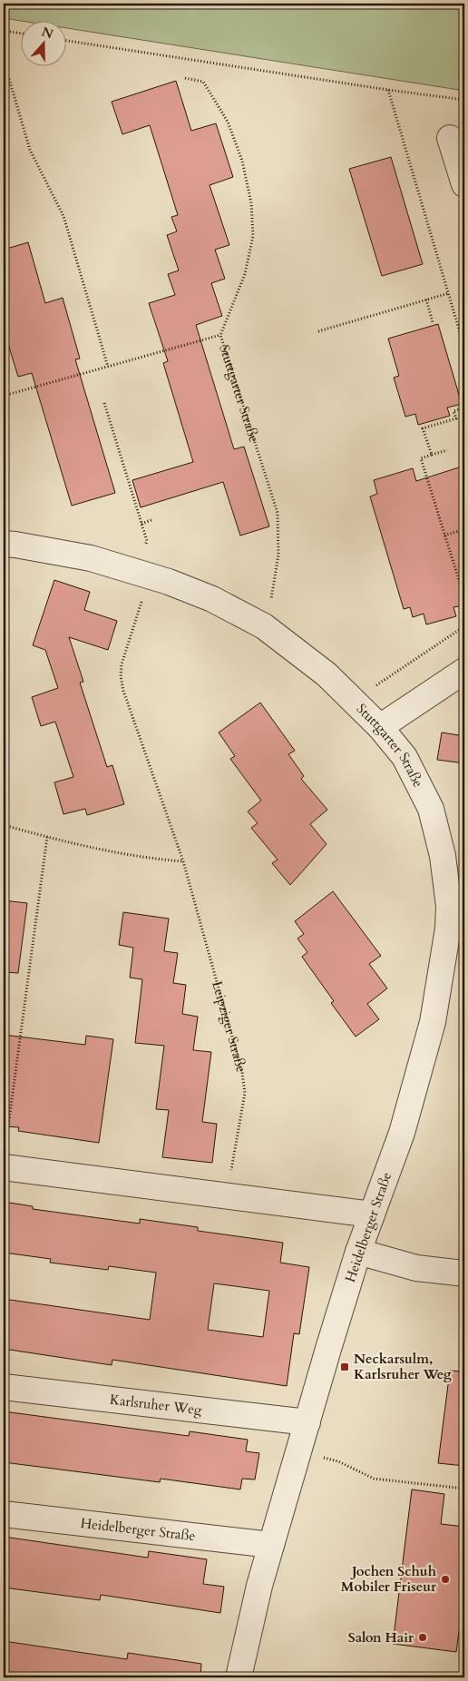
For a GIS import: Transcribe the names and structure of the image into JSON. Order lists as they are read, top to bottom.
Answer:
{
  "streets": {
    "street": ["Stuttgarter Straße", "Heidelberger Straße", "Karlsruher Weg"],
    "path": ["Leipziger Straße"]
  },
  "crossings": [
    ["Stuttgarter Straße", "Heidelberger Straße"],
    ["Heidelberger Straße", "Karlsruher Weg"]
  ],
  "places": {
    "transit": ["Neckarsulm, Karlsruher Weg"],
    "other": ["Jochen Schuh Mobiler Friseur", "Salon Hair"]
  },
  "north": "top"
}
